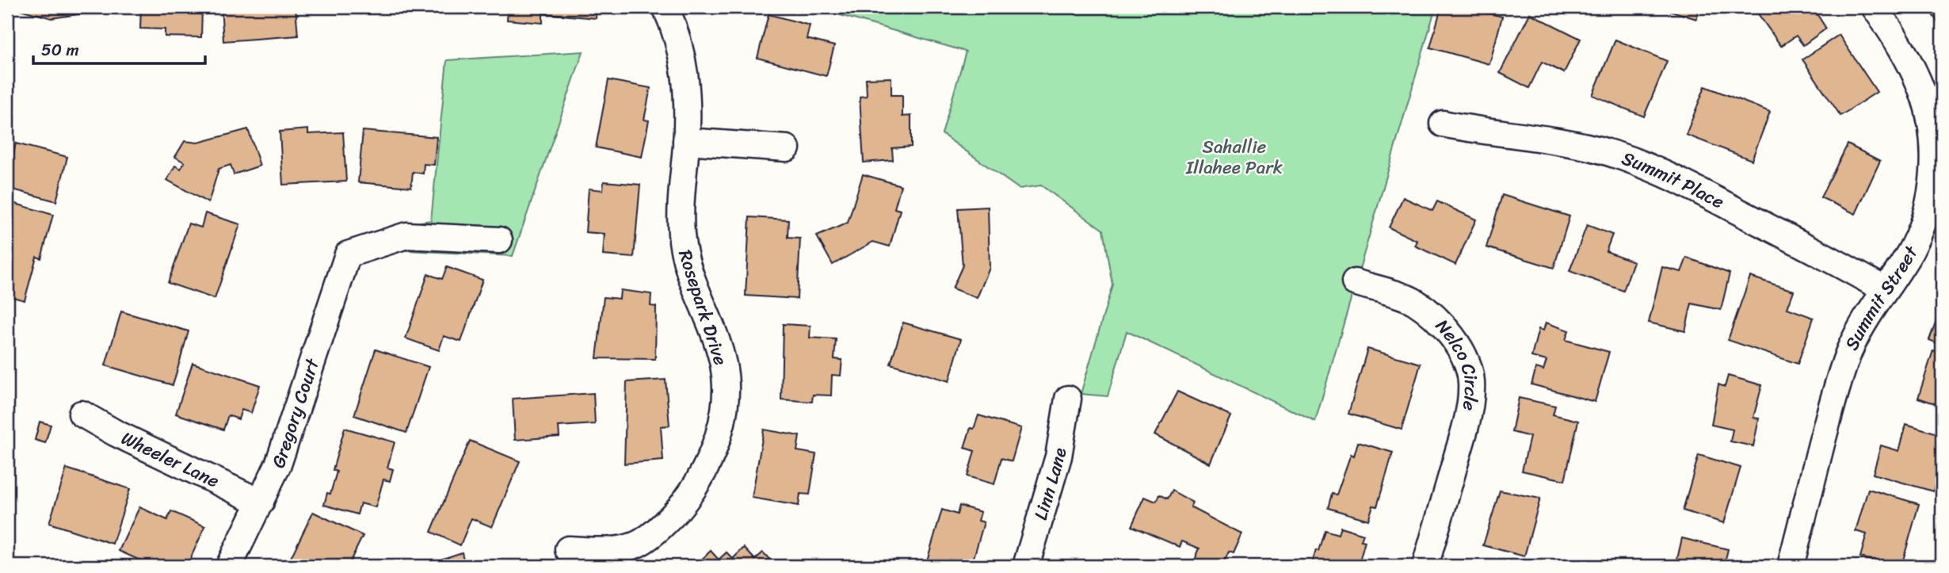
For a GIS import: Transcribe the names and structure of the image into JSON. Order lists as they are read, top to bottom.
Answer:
{
  "streets": {
    "street": [
      "Summit Place",
      "Summit Street",
      "Rosepark Drive",
      "Nelco Circle",
      "Gregory Court",
      "Wheeler Lane",
      "Linn Lane"
    ]
  },
  "crossings": [
    ["Summit Place", "Summit Street"],
    ["Gregory Court", "Wheeler Lane"]
  ],
  "parks": ["Sahallie Illahee Park"],
  "scale_bar": "50 m"
}
